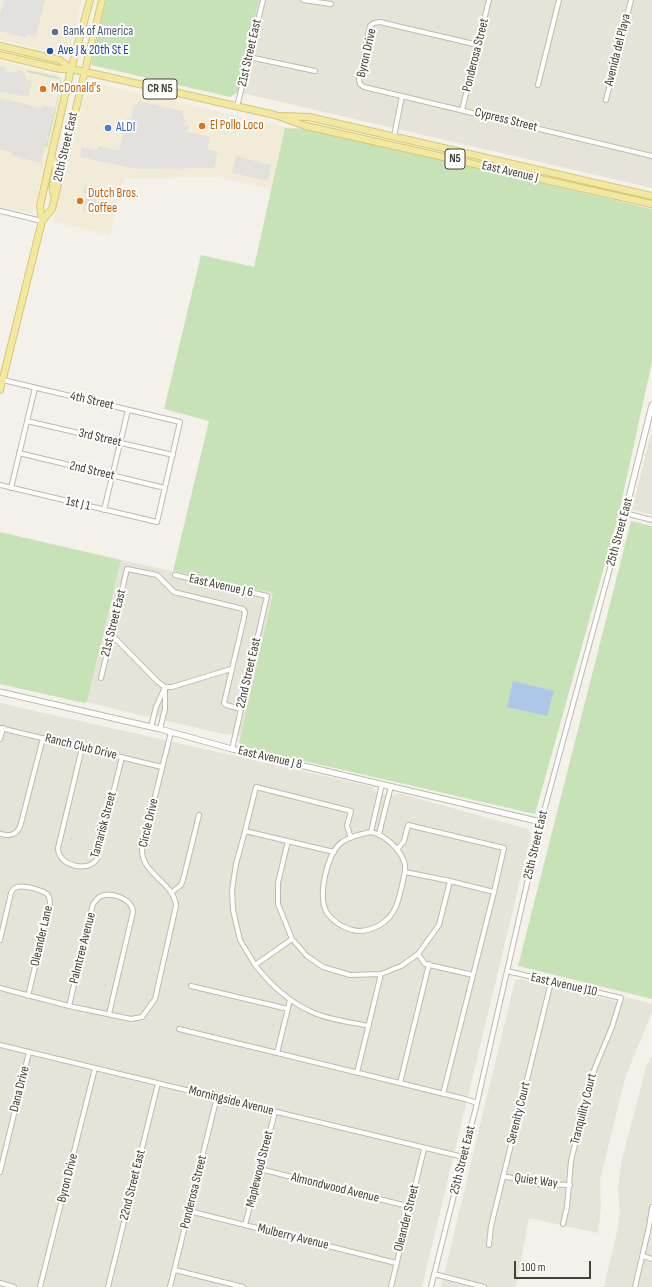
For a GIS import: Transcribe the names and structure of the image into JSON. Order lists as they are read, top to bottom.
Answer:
{
  "streets": {
    "main road": [
      "CR N5",
      "20th Street East",
      "N5",
      "East Avenue J"
    ],
    "street": [
      "Avenida del Playa",
      "21st Street East",
      "Byron Drive",
      "Ponderosa Street",
      "Cypress Street",
      "4th Street",
      "3rd Street",
      "2nd Street",
      "1st J 1",
      "25th Street East",
      "East Avenue J 6",
      "22nd Street East",
      "Ranch Club Drive",
      "East Avenue J 8",
      "Circle Drive",
      "Tamarisk Street",
      "Oleander Lane",
      "Palmtree Avenue",
      "East Avenue J10",
      "Dana Drive",
      "Morningside Avenue",
      "Tranquility Court",
      "Serenity Court",
      "Maplewood Street",
      "Quiet Way",
      "Almondwood Avenue",
      "Oleander Street",
      "Mulberry Avenue"
    ]
  },
  "crossings": [
    ["21st Street East", "East Avenue J"],
    ["Byron Drive", "Ponderosa Street"],
    ["Byron Drive", "Cypress Street"],
    ["Byron Drive", "Morningside Avenue"],
    ["Ponderosa Street", "Cypress Street"],
    ["Ponderosa Street", "Morningside Avenue"],
    ["Ponderosa Street", "Mulberry Avenue"],
    ["20th Street East", "East Avenue J"],
    ["20th Street East", "4th Street"],
    ["4th Street", "3rd Street"],
    ["2nd Street", "1st J 1"],
    ["25th Street East", "East Avenue J 8"],
    ["25th Street East", "East Avenue J10"],
    ["25th Street East", "Morningside Avenue"],
    ["East Avenue J 6", "22nd Street East"],
    ["22nd Street East", "East Avenue J 8"],
    ["22nd Street East", "Morningside Avenue"],
    ["Ranch Club Drive", "Circle Drive"],
    ["Ranch Club Drive", "Tamarisk Street"],
    ["East Avenue J 8", "Circle Drive"],
    ["East Avenue J10", "Tranquility Court"],
    ["East Avenue J10", "Serenity Court"],
    ["Dana Drive", "Morningside Avenue"],
    ["Morningside Avenue", "Maplewood Street"],
    ["Morningside Avenue", "Oleander Street"],
    ["Tranquility Court", "Quiet Way"],
    ["Serenity Court", "Quiet Way"],
    ["Maplewood Street", "Almondwood Avenue"],
    ["Maplewood Street", "Mulberry Avenue"],
    ["Almondwood Avenue", "Oleander Street"],
    ["Oleander Street", "Mulberry Avenue"]
  ],
  "places": [
    "Bank of America",
    "Ave J & 20th St E",
    "McDonald's",
    "El Pollo Loco",
    "ALDI",
    "Dutch Bros. Coffee"
  ],
  "scale_bar": "100 m"
}
